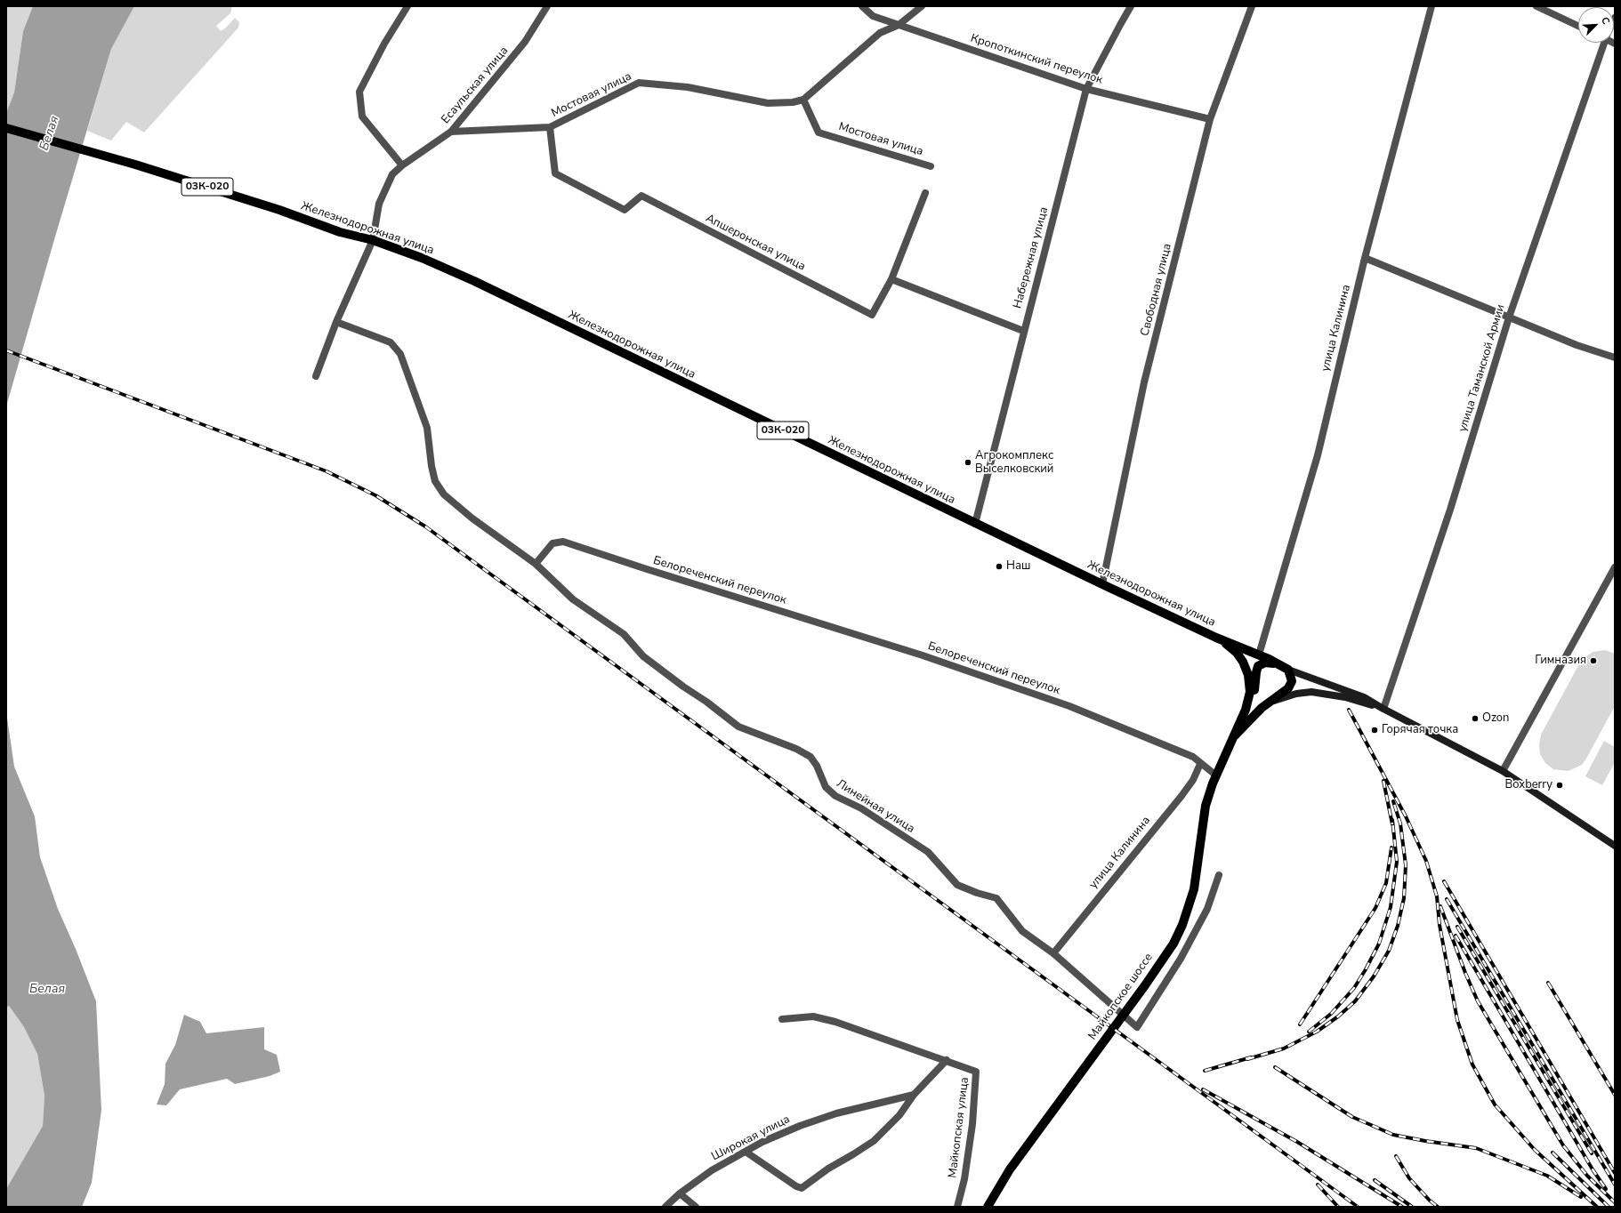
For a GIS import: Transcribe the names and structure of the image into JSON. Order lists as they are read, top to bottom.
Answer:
{
  "streets": {
    "main road": ["03К-020", "Железнодорожная улица", "Майкопское шоссе"],
    "street": [
      "Кропоткинский переулок",
      "Есаульская улица",
      "Мостовая улица",
      "Апшеронская улица",
      "Набережная улица",
      "Свободная улица",
      "улица Калинина",
      "улица Таманской Армии",
      "Белореченский переулок",
      "Линейная улица",
      "Майкопская улица",
      "Широкая улица"
    ]
  },
  "crossings": [
    ["Кропоткинский переулок", "Набережная улица"],
    ["Кропоткинский переулок", "Свободная улица"],
    ["Есаульская улица", "Мостовая улица"],
    ["Есаульская улица", "Железнодорожная улица"],
    ["Мостовая улица", "Апшеронская улица"],
    ["Железнодорожная улица", "Набережная улица"],
    ["Железнодорожная улица", "Свободная улица"],
    ["Железнодорожная улица", "улица Калинина"],
    ["Железнодорожная улица", "улица Таманской Армии"],
    ["улица Калинина", "Белореченский переулок"],
    ["улица Калинина", "Линейная улица"],
    ["Белореченский переулок", "Линейная улица"],
    ["Белореченский переулок", "Майкопское шоссе"]
  ],
  "water": ["Белая"],
  "places": [
    "Агрокомплекс Выселковский",
    "Наш",
    "Гимназия",
    "Ozon",
    "Горячая точка",
    "Boxberry"
  ],
  "north": "top right"
}
